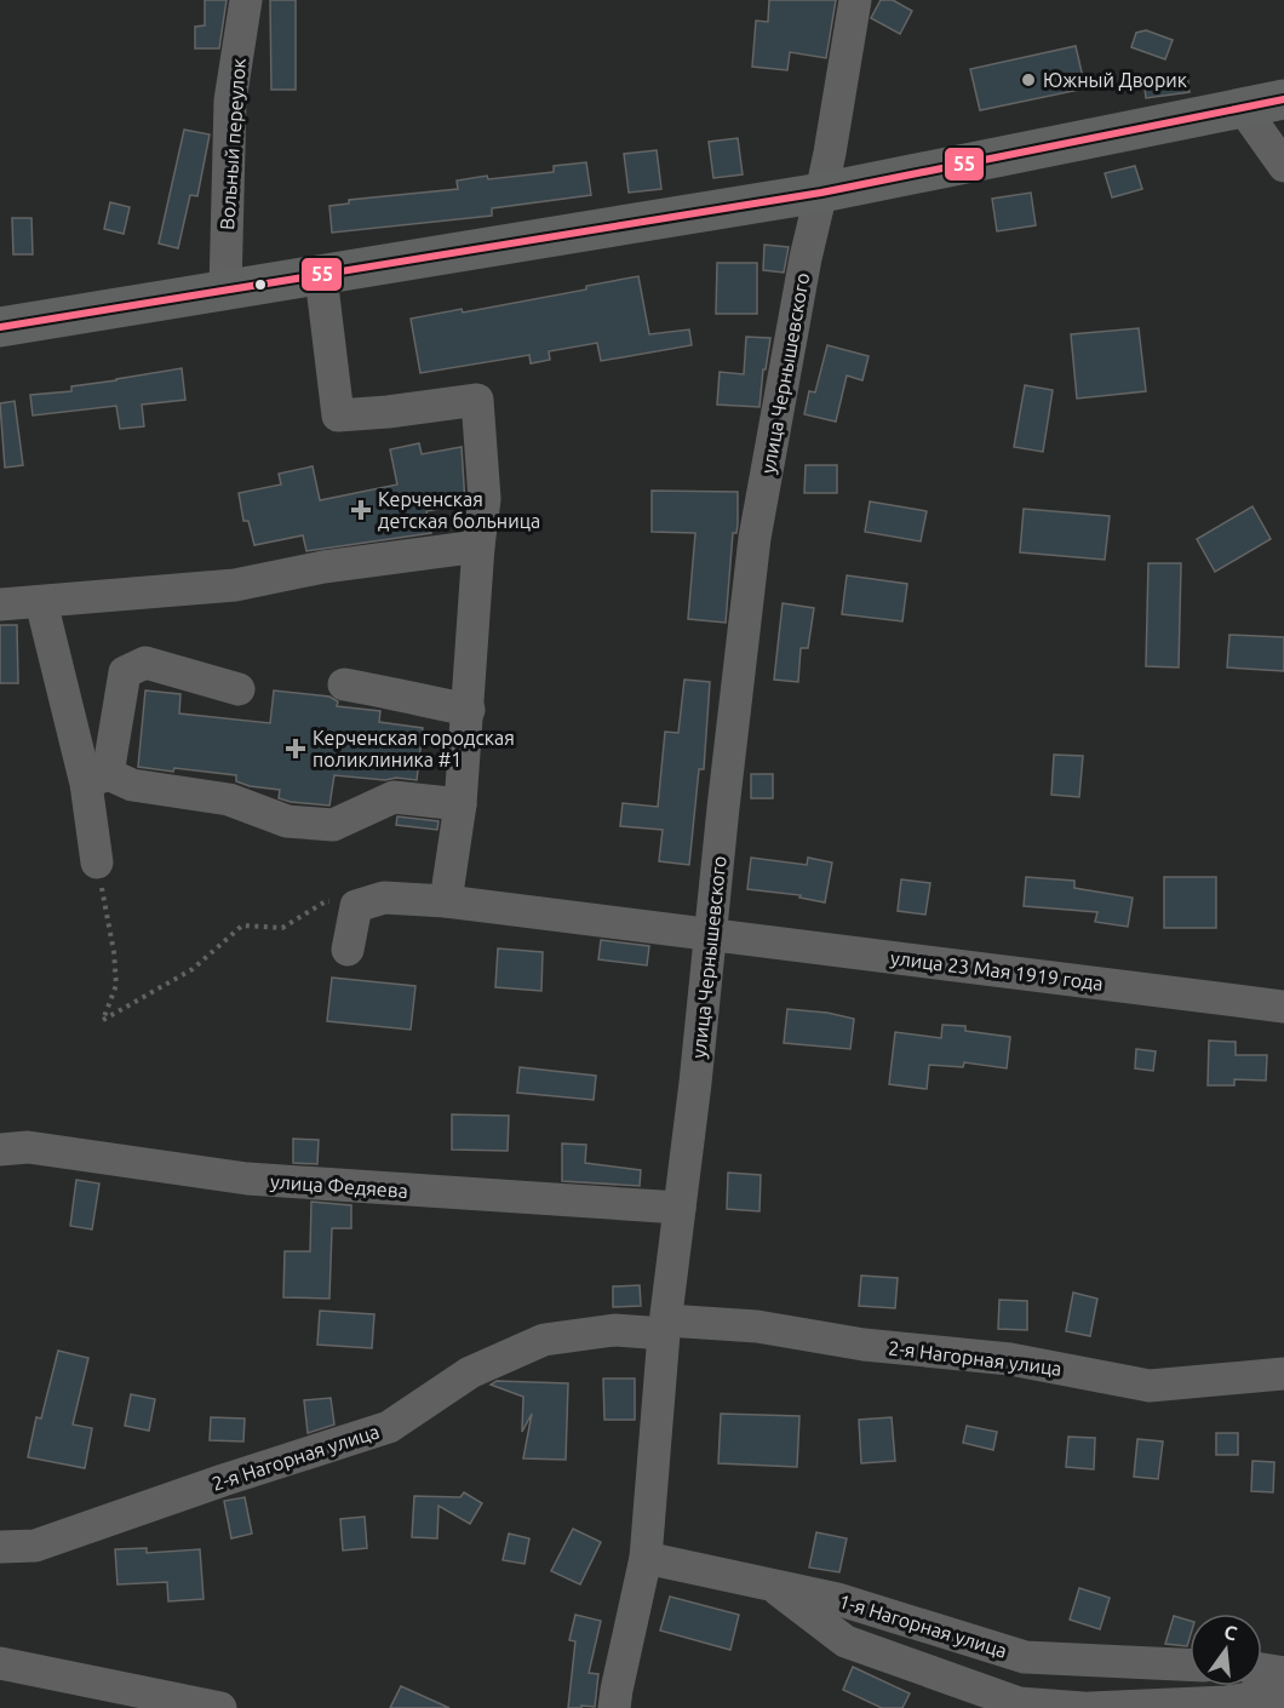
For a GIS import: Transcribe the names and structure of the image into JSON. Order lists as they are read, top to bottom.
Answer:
{
  "streets": {
    "street": [
      "Вольный переулок",
      "улица Чернышевского",
      "улица 23 Мая 1919 года",
      "улица Федяева",
      "2-я Нагорная улица",
      "1-я Нагорная улица"
    ]
  },
  "crossings": [
    ["улица Чернышевского", "улица 23 Мая 1919 года"],
    ["улица Чернышевского", "улица Федяева"],
    ["улица Чернышевского", "2-я Нагорная улица"],
    ["улица Чернышевского", "1-я Нагорная улица"]
  ],
  "places": {
    "other": ["Южный Дворик"],
    "health": ["Керченская детская больница", "Керченская городская поликлиника #1"]
  },
  "lines": ["transit line 55"],
  "north": "top"
}
